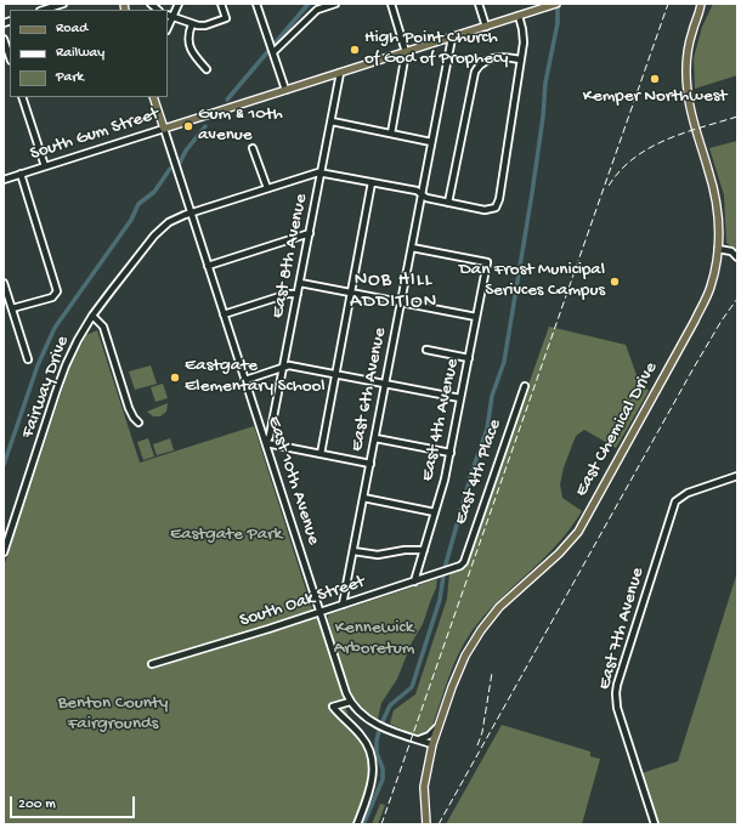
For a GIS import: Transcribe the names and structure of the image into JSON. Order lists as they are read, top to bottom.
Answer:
{
  "streets": {
    "main road": ["South Gum Street", "East Chemical Drive", "East 10th Avenue"],
    "street": [
      "East 8th Avenue",
      "Fairway Drive",
      "East 6th Avenue",
      "East 4th Avenue",
      "East 4th Place",
      "South Oak Street",
      "East 7th Avenue"
    ]
  },
  "crossings": [
    ["South Gum Street", "East 8th Avenue"],
    ["South Gum Street", "East 6th Avenue"],
    ["South Gum Street", "East 10th Avenue"],
    ["East 8th Avenue", "Fairway Drive"],
    ["East 8th Avenue", "East 10th Avenue"],
    ["Fairway Drive", "East 10th Avenue"],
    ["East 6th Avenue", "East 4th Avenue"],
    ["East 6th Avenue", "South Oak Street"],
    ["East 4th Avenue", "South Oak Street"],
    ["East Chemical Drive", "East 10th Avenue"],
    ["East 4th Place", "South Oak Street"],
    ["East 10th Avenue", "South Oak Street"]
  ],
  "districts": ["NOB HILL ADDITION"],
  "parks": ["Eastgate Park", "Kennewick Arboretum", "Benton County Fairgrounds"],
  "places": [
    "High Point Church of God of Prophecy",
    "Kemper Northwest",
    "Gum & 10th avenue",
    "Dan Frost Municipal Serivces Campus",
    "Eastgate Elementary School"
  ],
  "legend": ["Road", "Railway", "Park"],
  "scale_bar": "200 m"
}
